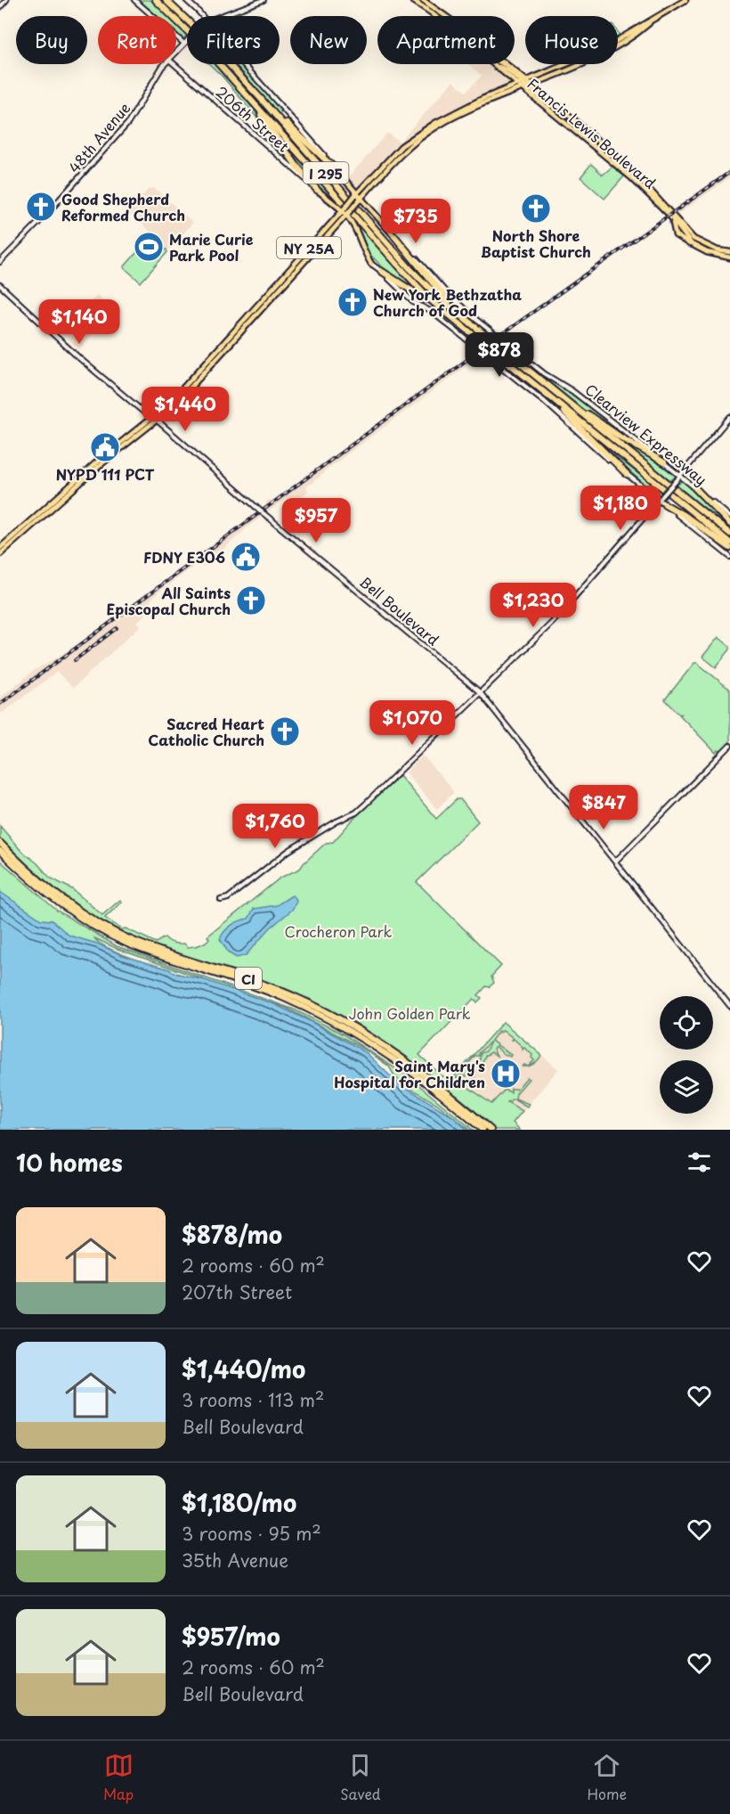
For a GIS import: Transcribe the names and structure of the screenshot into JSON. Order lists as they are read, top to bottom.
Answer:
{
  "streets": {
    "highway": ["I 295", "Clearview Expressway", "CI"],
    "main road": ["206th Street", "Francis Lewis Boulevard", "NY 25A"],
    "street": ["48th Avenue", "Bell Boulevard"]
  },
  "crossings": [
    ["206th Street", "NY 25A"],
    ["NY 25A", "Bell Boulevard"]
  ],
  "parks": ["Crocheron Park", "John Golden Park"],
  "places": {
    "church": [
      "Good Shepherd Reformed Church",
      "North Shore Baptist Church",
      "New York Bethzatha Church of God",
      "All Saints Episcopal Church",
      "Sacred Heart Catholic Church"
    ],
    "sports": ["Marie Curie Park Pool"],
    "public building": ["NYPD 111 PCT", "FDNY E306"],
    "hospital": ["Saint Mary's Hospital for Children"]
  },
  "page": {
    "chip": [
      "Buy",
      "Rent",
      "Filters",
      "New",
      "Apartment",
      "House"
    ],
    "price": [
      "$735",
      "$1,140",
      "$878",
      "$1,440",
      "$1,180",
      "$957",
      "$1,230",
      "$1,070",
      "$847",
      "$1,760"
    ],
    "heading": "10 homes",
    "list": [
      {
        "name": "$878/mo",
        "note": "2 rooms · 60 m² · 207th Street"
      },
      {
        "name": "$1,440/mo",
        "note": "3 rooms · 113 m² · Bell Boulevard"
      },
      {
        "name": "$1,180/mo",
        "note": "3 rooms · 95 m² · 35th Avenue"
      },
      {
        "name": "$957/mo",
        "note": "2 rooms · 60 m² · Bell Boulevard"
      }
    ],
    "tabs": ["Map", "Saved", "Home"]
  }
}
